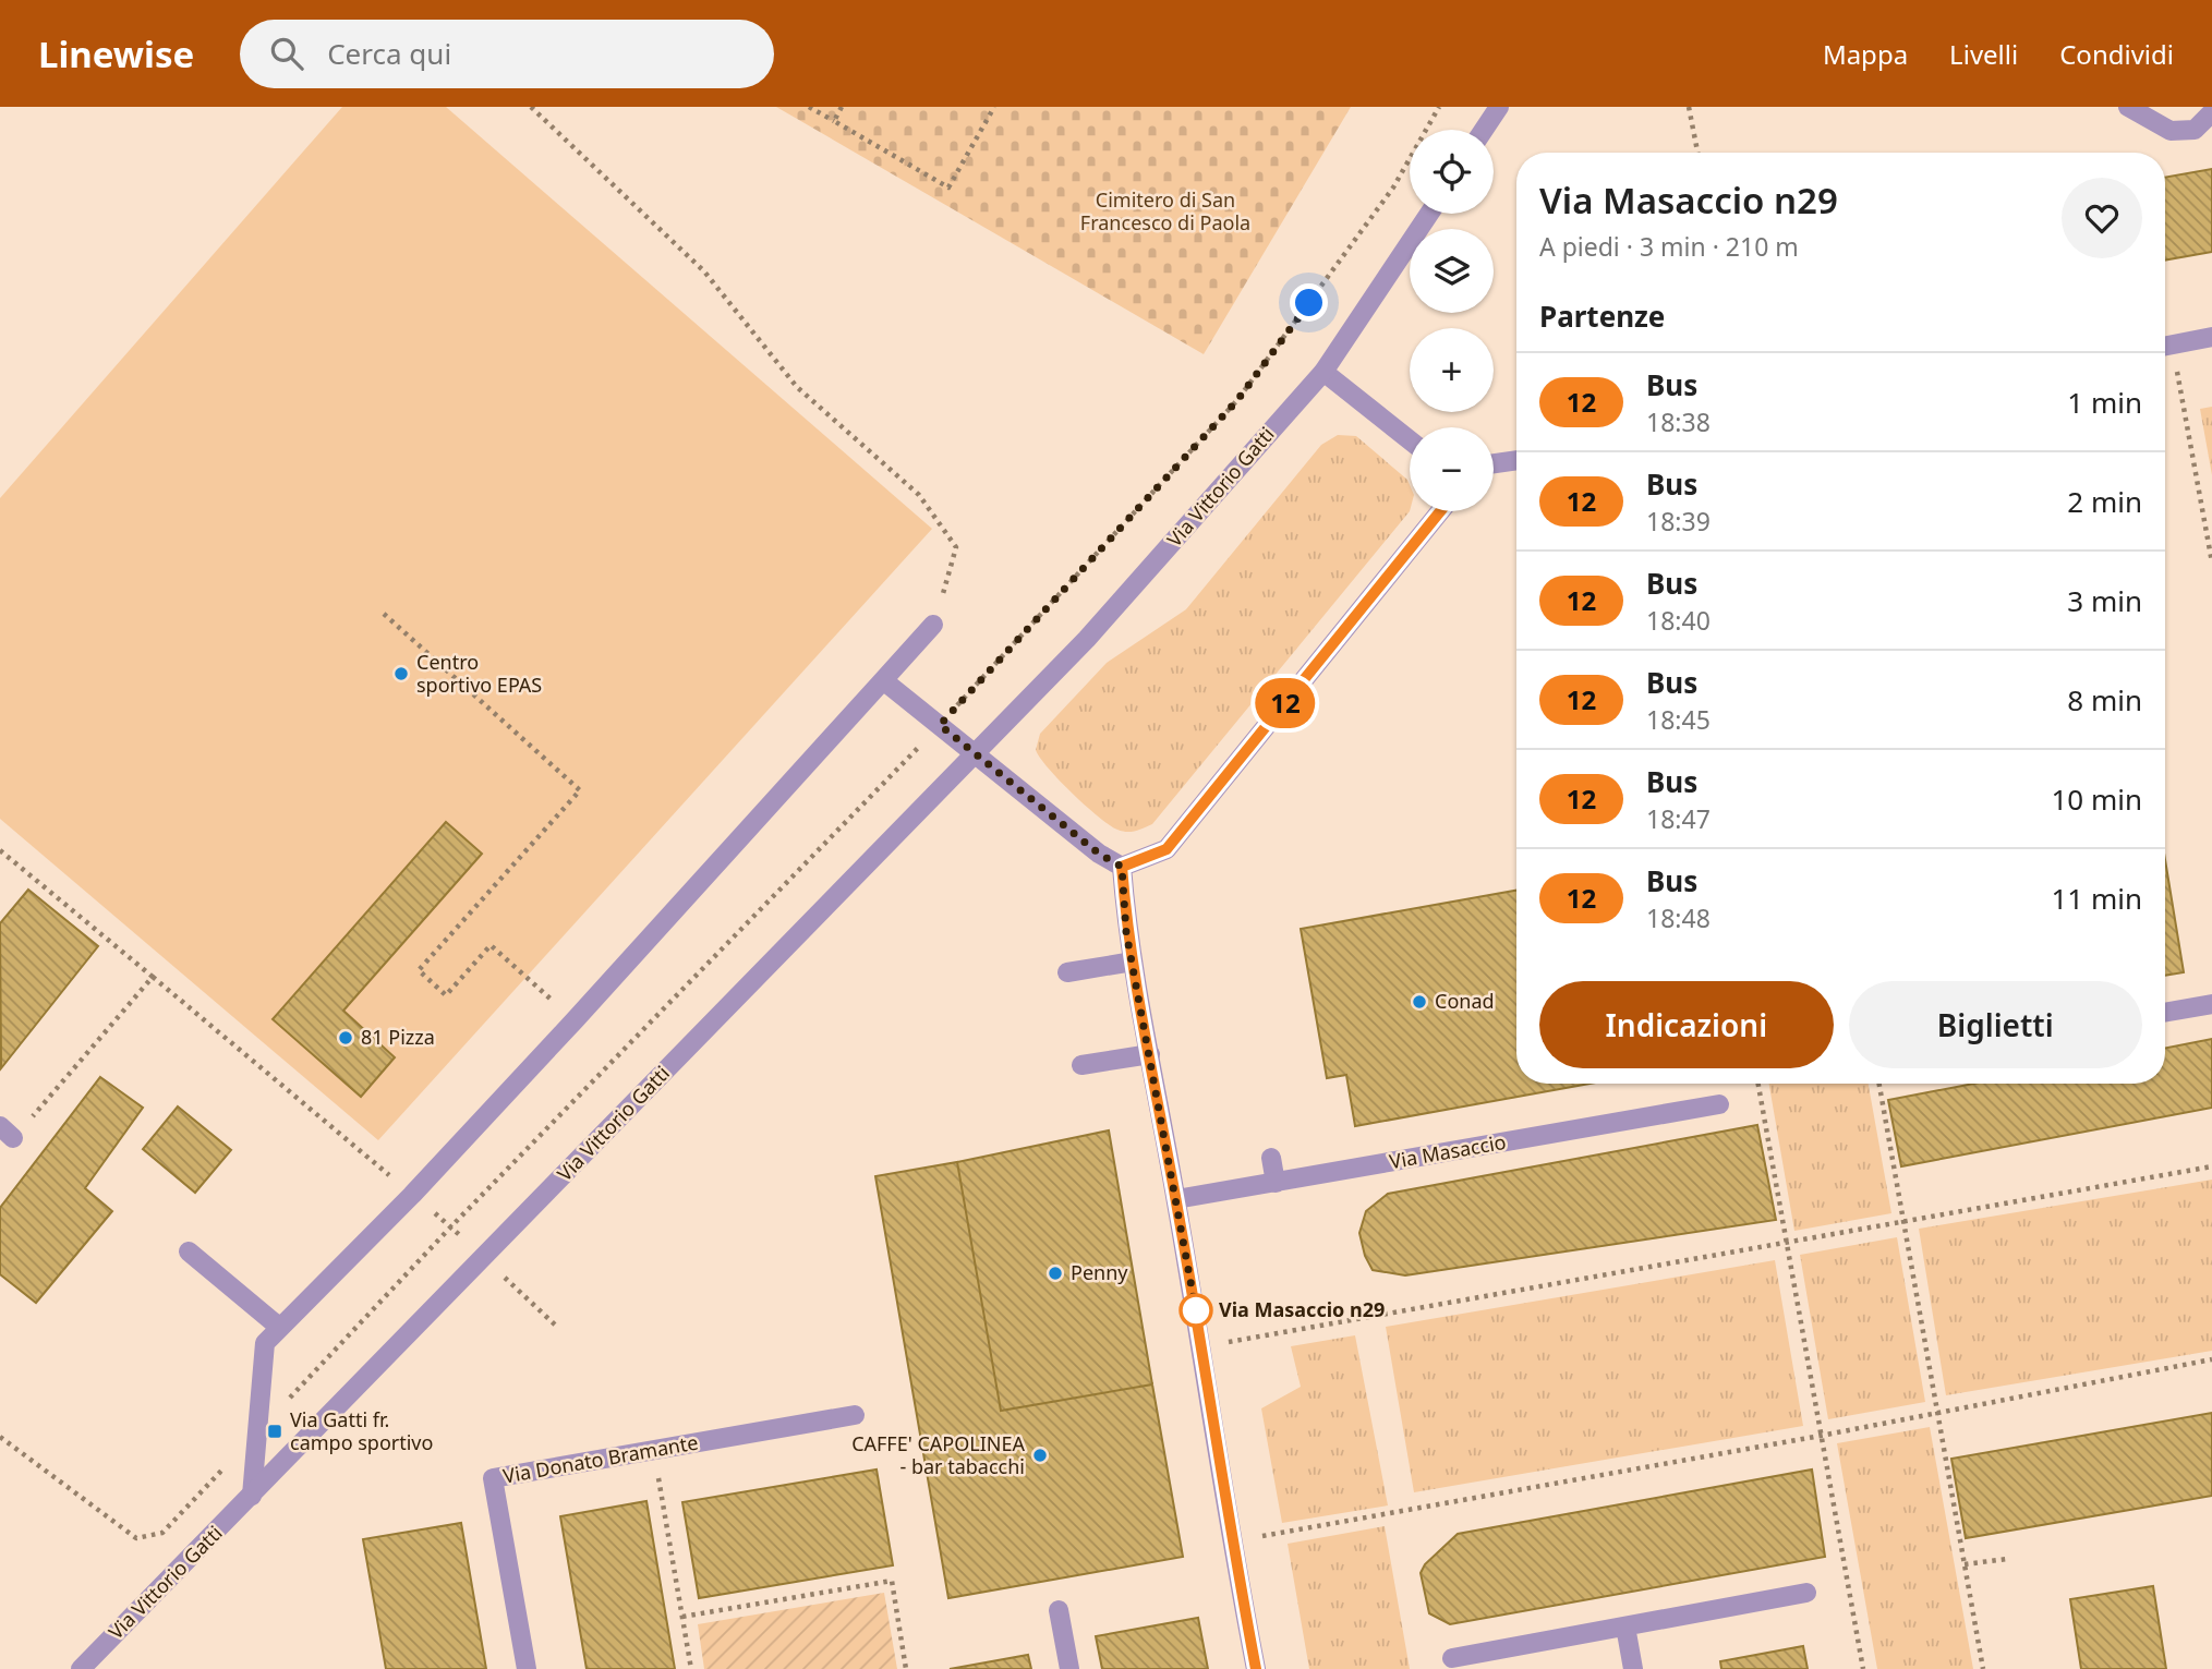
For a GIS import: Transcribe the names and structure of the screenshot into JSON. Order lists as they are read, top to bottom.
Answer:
{
  "streets": {
    "street": ["Via Vittorio Gatti", "Via Masaccio", "Via Donato Bramante"]
  },
  "parks": ["Cimitero di San Francesco di Paola"],
  "places": {
    "other": [
      "Centro sportivo EPAS",
      "Conad",
      "81 Pizza",
      "Penny",
      "Via Masaccio n29",
      "CAFFE' CAPOLINEA - bar tabacchi"
    ],
    "transit": ["Via Gatti fr. campo sportivo"]
  },
  "lines": ["bus line 12"],
  "page": {
    "header": "Linewise",
    "search": "Cerca qui",
    "nav": ["Mappa", "Livelli", "Condividi"],
    "on_map": "12",
    "map_buttons": ["+", "−"],
    "heading": [
      ["Via Masaccio n29", "A piedi · 3 min · 210 m"],
      "Partenze"
    ],
    "list": [
      {
        "mark": "12",
        "name": "Bus",
        "note": "18:38",
        "value": "1 min"
      },
      {
        "mark": "12",
        "name": "Bus",
        "note": "18:39",
        "value": "2 min"
      },
      {
        "mark": "12",
        "name": "Bus",
        "note": "18:40",
        "value": "3 min"
      },
      {
        "mark": "12",
        "name": "Bus",
        "note": "18:45",
        "value": "8 min"
      },
      {
        "mark": "12",
        "name": "Bus",
        "note": "18:47",
        "value": "10 min"
      },
      {
        "mark": "12",
        "name": "Bus",
        "note": "18:48",
        "value": "11 min"
      }
    ],
    "buttons": ["Indicazioni", "Biglietti"]
  }
}
